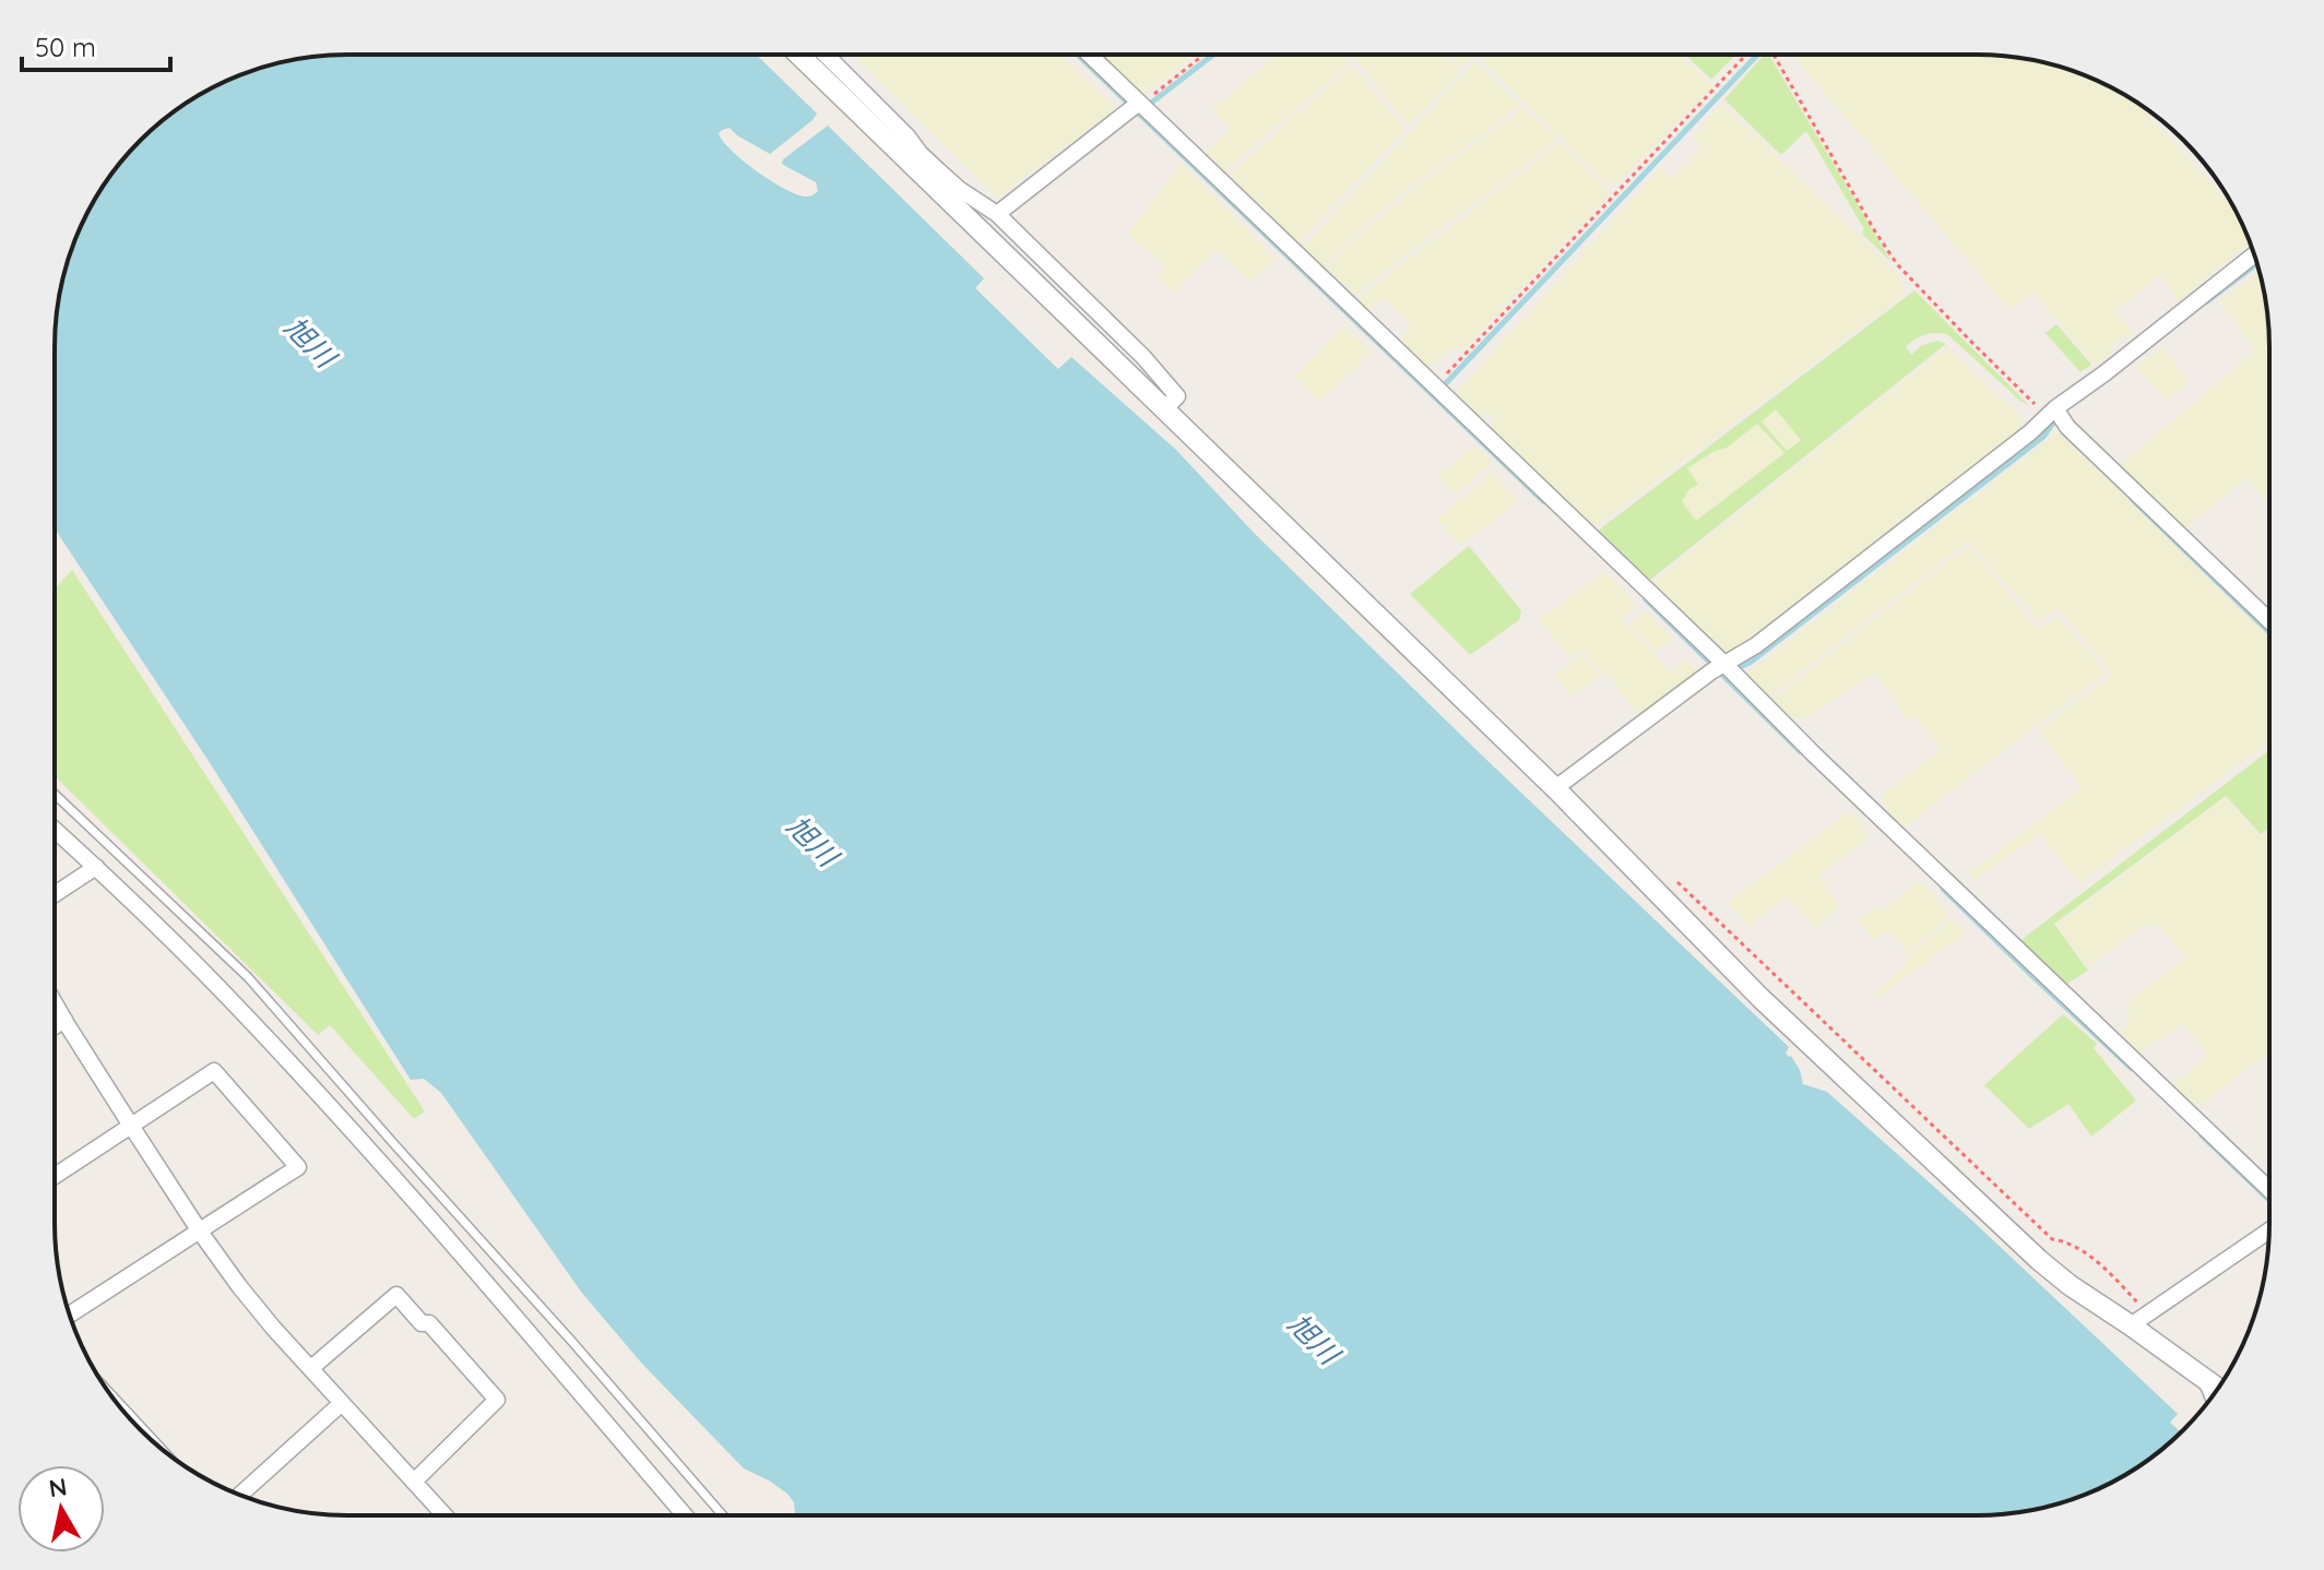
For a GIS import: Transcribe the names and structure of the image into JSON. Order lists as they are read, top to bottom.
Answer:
{
  "water": ["旭川"],
  "scale_bar": "50 m",
  "north": "top"
}
